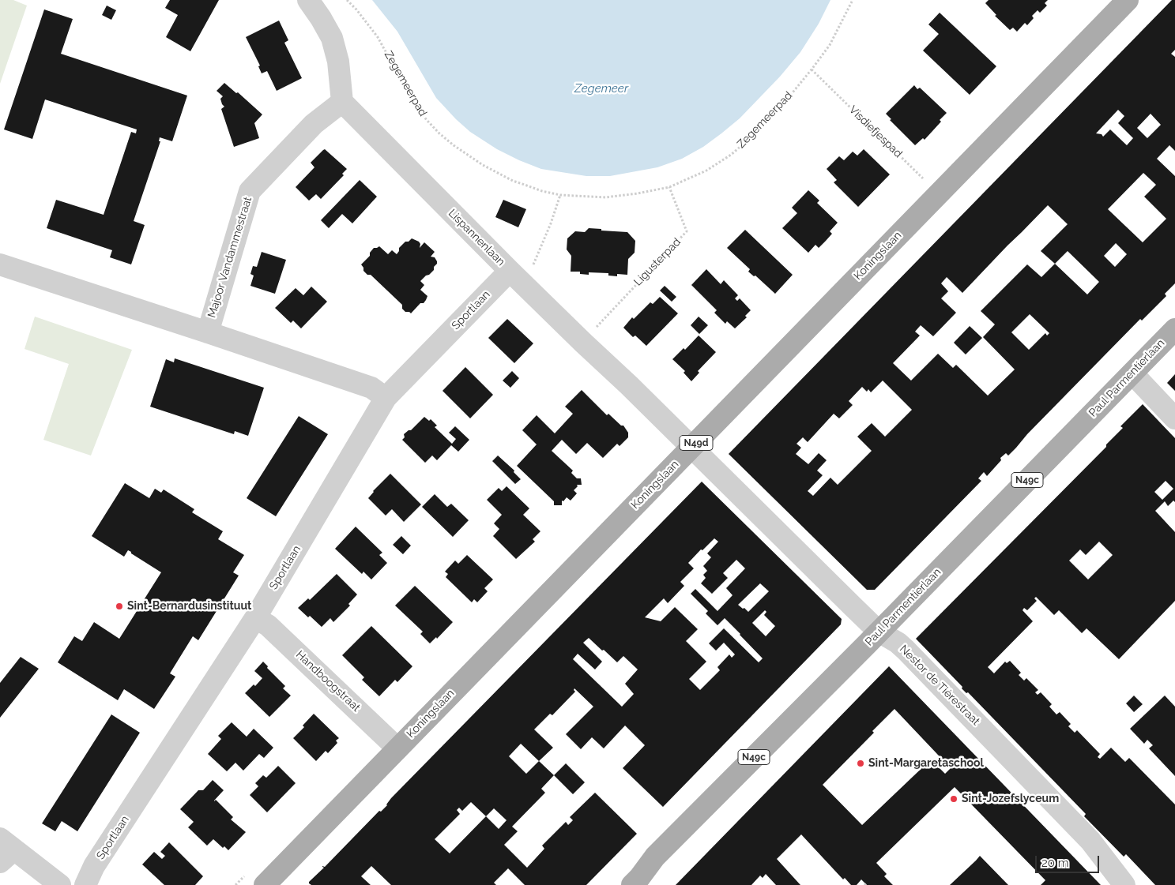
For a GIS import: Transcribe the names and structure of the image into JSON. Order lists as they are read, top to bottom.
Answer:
{
  "streets": {
    "main road": [
      "Koningslaan",
      "Paul Parmentierlaan",
      "N49d",
      "N49c"
    ],
    "street": [
      "Lispannenlaan",
      "Majoor Vandammestraat",
      "Sportlaan",
      "Handboogstraat",
      "Nestor de Tièrestraat"
    ],
    "path": ["Zegemeerpad", "Visdiefjespad", "Ligusterpad"]
  },
  "crossings": [
    ["Zegemeerpad", "Visdiefjespad"],
    ["Zegemeerpad", "Ligusterpad"],
    ["Visdiefjespad", "Koningslaan"],
    ["Lispannenlaan", "Koningslaan"],
    ["Lispannenlaan", "Majoor Vandammestraat"],
    ["Lispannenlaan", "Sportlaan"],
    ["Lispannenlaan", "Nestor de Tièrestraat"],
    ["Koningslaan", "Handboogstraat"],
    ["Koningslaan", "Nestor de Tièrestraat"],
    ["Majoor Vandammestraat", "Sportlaan"],
    ["Sportlaan", "Handboogstraat"],
    ["Paul Parmentierlaan", "Nestor de Tièrestraat"]
  ],
  "water": ["Zegemeer"],
  "places": ["Sint-Bernardusinstituut", "Sint-Margaretaschool", "Sint-Jozefslyceum"],
  "scale_bar": "20 m"
}
